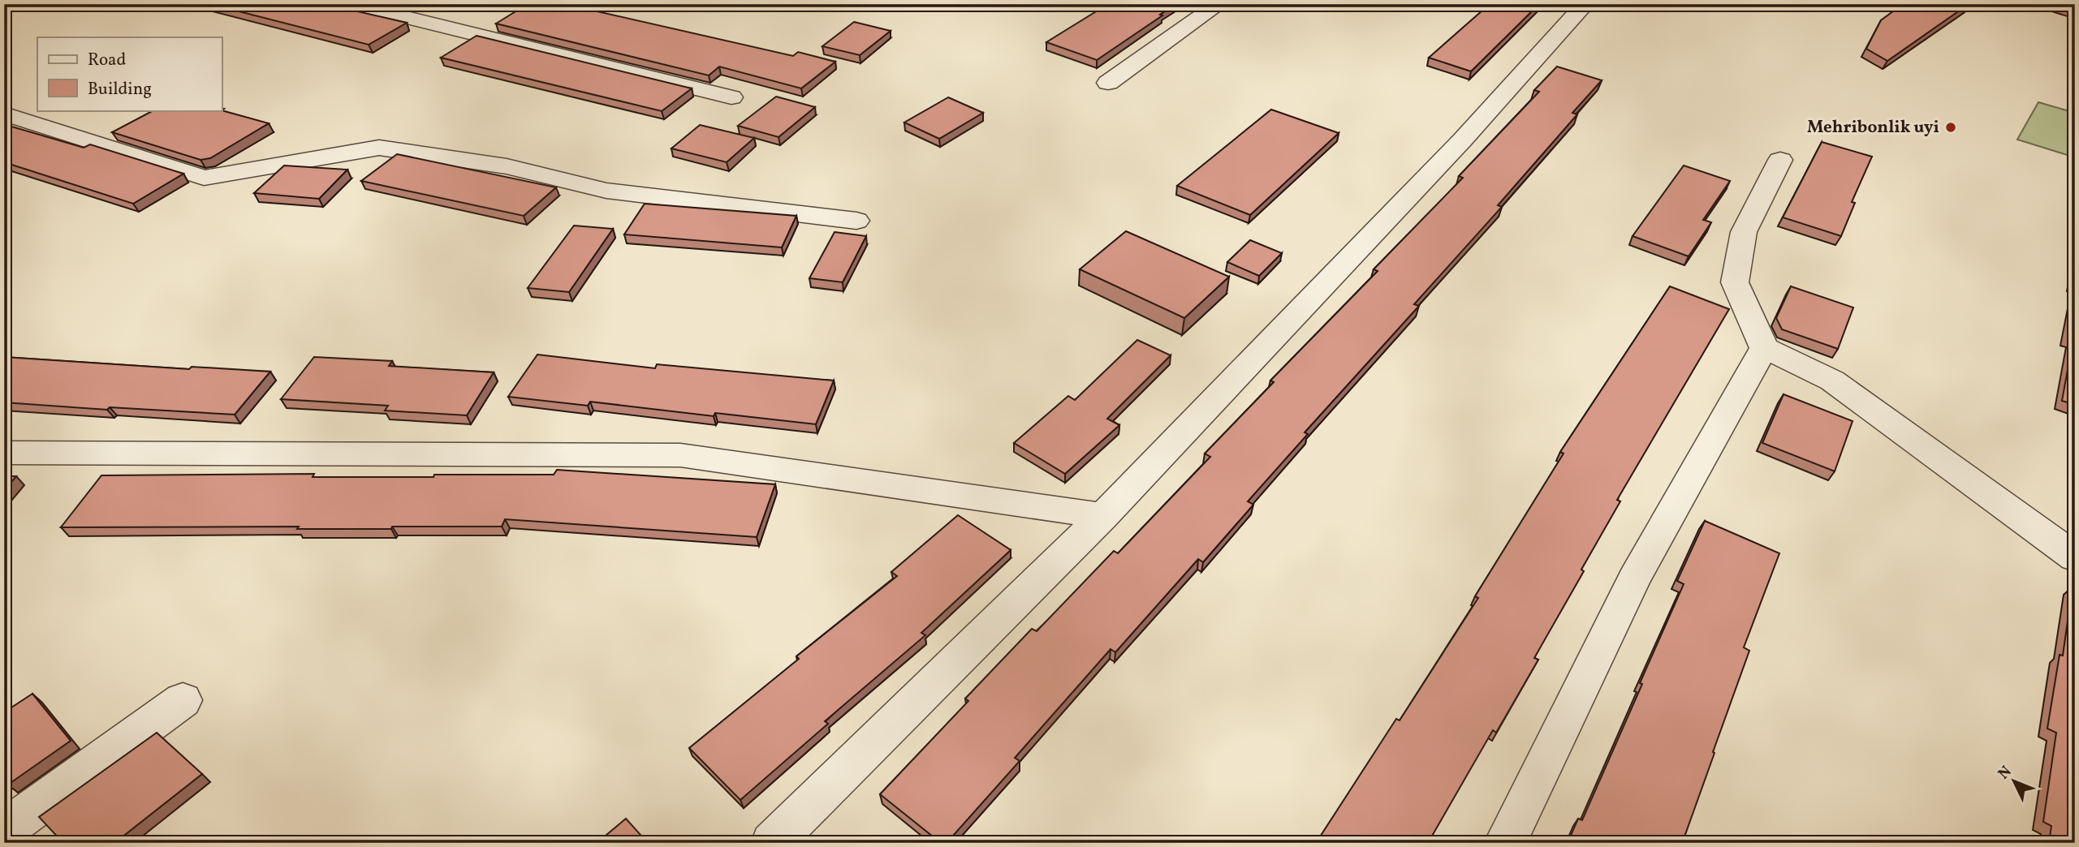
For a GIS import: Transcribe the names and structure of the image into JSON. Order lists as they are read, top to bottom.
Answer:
{
  "places": ["Mehribonlik uyi"],
  "legend": ["Road", "Building"],
  "north": "top left"
}
